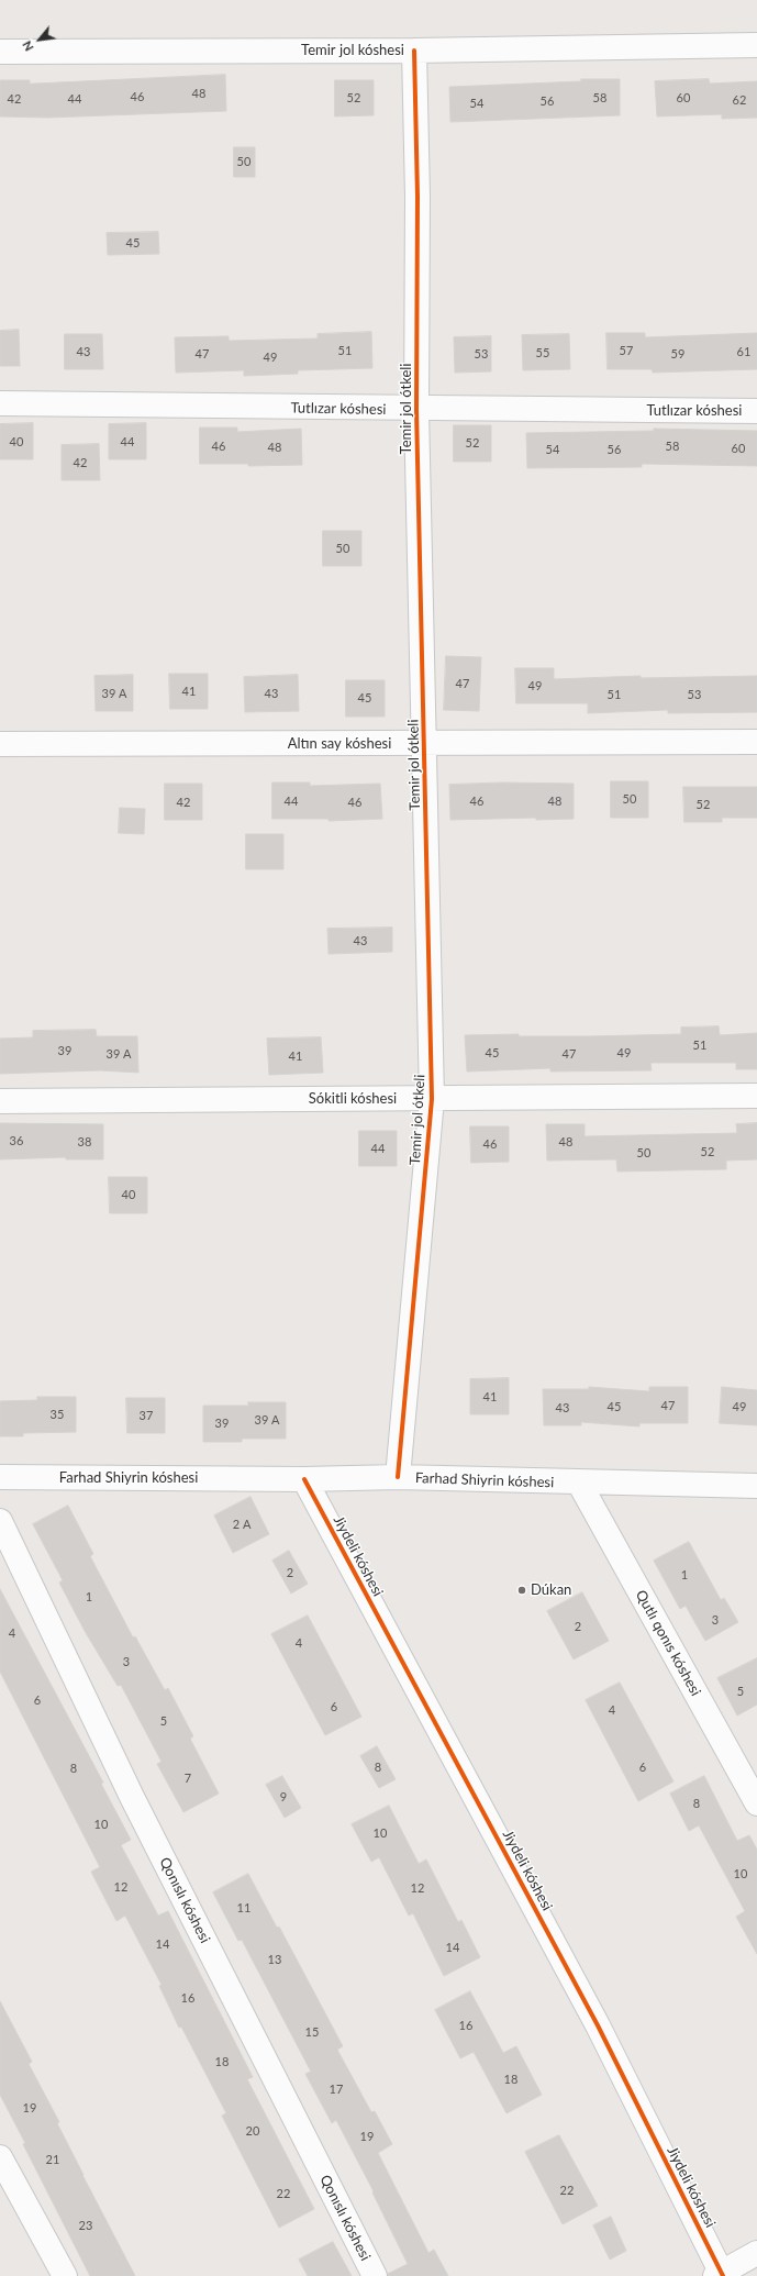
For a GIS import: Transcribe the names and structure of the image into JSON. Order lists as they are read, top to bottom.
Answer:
{
  "streets": {
    "street": [
      "Temir jol kóshesi",
      "Tutlızar kóshesi",
      "Temir jol ótkeli",
      "Altın say kóshesi",
      "Sókitli kóshesi",
      "Farhad Shiyrin kóshesi",
      "Jiydeli kóshesi",
      "Qutlı qonıs kóshesi",
      "Qonıslı kóshesi"
    ]
  },
  "crossings": [
    ["Temir jol kóshesi", "Temir jol ótkeli"],
    ["Tutlızar kóshesi", "Temir jol ótkeli"],
    ["Temir jol ótkeli", "Altın say kóshesi"],
    ["Temir jol ótkeli", "Sókitli kóshesi"],
    ["Temir jol ótkeli", "Farhad Shiyrin kóshesi"],
    ["Farhad Shiyrin kóshesi", "Jiydeli kóshesi"],
    ["Farhad Shiyrin kóshesi", "Qutlı qonıs kóshesi"]
  ],
  "places": ["Dúkan"],
  "house_numbers": [
    "48",
    "46",
    "52",
    "58",
    "60",
    "42",
    "44",
    "62",
    "56",
    "54",
    "50",
    "45",
    "51",
    "57",
    "43",
    "61",
    "55",
    "47",
    "53",
    "59",
    "49",
    "40",
    "44",
    "52",
    "46",
    "58",
    "48",
    "60",
    "54",
    "56",
    "42",
    "50",
    "47",
    "49",
    "41",
    "39 А",
    "43",
    "51",
    "53",
    "45",
    "50",
    "44",
    "46",
    "48",
    "42",
    "46",
    "52",
    "43",
    "51",
    "39",
    "45",
    "49",
    "39 А",
    "47",
    "41",
    "36",
    "38",
    "48",
    "46",
    "44",
    "52",
    "50",
    "40",
    "41",
    "47",
    "45",
    "49",
    "43",
    "35",
    "37",
    "39 А",
    "39",
    "2 А",
    "2",
    "1",
    "1",
    "3",
    "2",
    "4",
    "4",
    "3",
    "5",
    "6",
    "6",
    "4",
    "5",
    "8",
    "6",
    "8",
    "7",
    "9",
    "8",
    "10",
    "10",
    "10",
    "12",
    "12",
    "11",
    "14",
    "14",
    "13",
    "16",
    "16",
    "15",
    "18",
    "18",
    "17",
    "19",
    "20",
    "19",
    "21",
    "22",
    "22",
    "23"
  ],
  "north": "bottom left"
}
